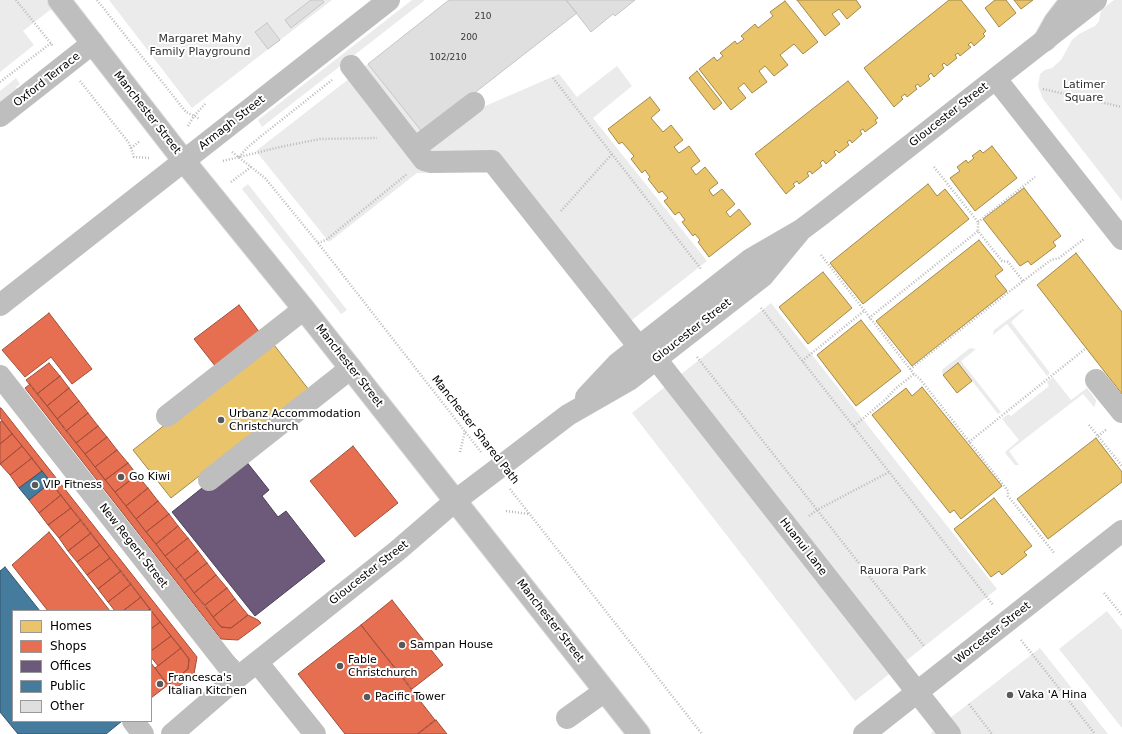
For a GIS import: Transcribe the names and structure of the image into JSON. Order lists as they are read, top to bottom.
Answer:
{
  "streets": {
    "street": [
      "Oxford Terrace",
      "Manchester Street",
      "Gloucester Street",
      "Armagh Street",
      "New Regent Street",
      "Huanui Lane",
      "Worcester Street"
    ],
    "path": ["Manchester Shared Path"]
  },
  "crossings": [
    ["Oxford Terrace", "Manchester Street"],
    ["Manchester Street", "Gloucester Street"],
    ["Manchester Street", "Armagh Street"],
    ["Gloucester Street", "Manchester Shared Path"],
    ["Gloucester Street", "New Regent Street"],
    ["Gloucester Street", "Huanui Lane"],
    ["Huanui Lane", "Worcester Street"]
  ],
  "parks": ["Margaret Mahy Family Playground", "Latimer Square", "Rauora Park"],
  "places": [
    "Urbanz Accommodation Christchurch",
    "Go Kiwi",
    "VIP Fitness",
    "Sampan House",
    "Fable Christchurch",
    "Francesca's Italian Kitchen",
    "Vaka 'A Hina",
    "Pacific Tower"
  ],
  "house_numbers": ["210", "200", "102/210"],
  "legend": [
    "Homes",
    "Shops",
    "Offices",
    "Public",
    "Other"
  ]
}
